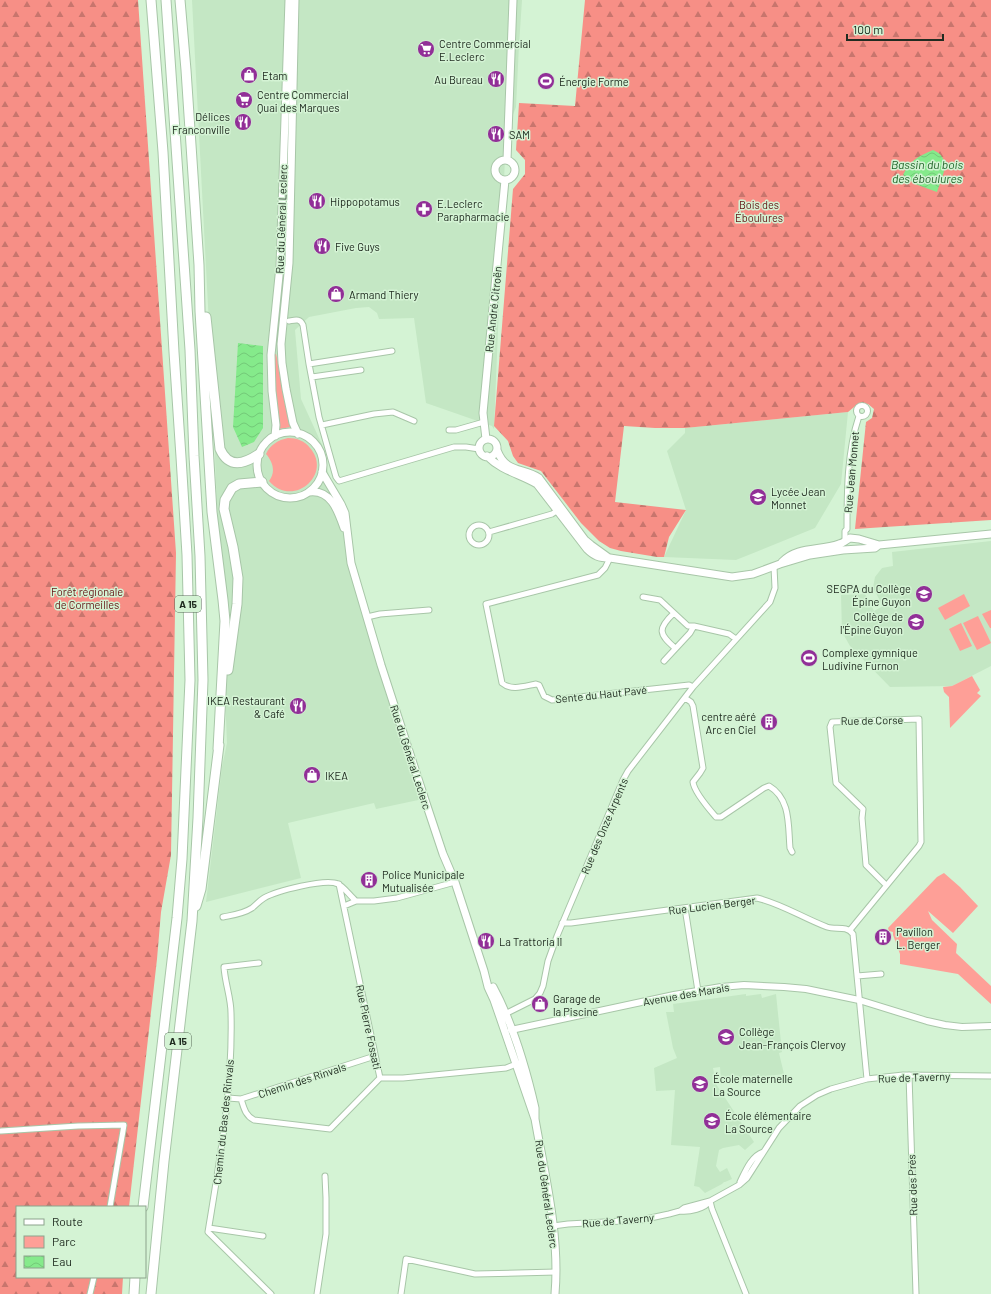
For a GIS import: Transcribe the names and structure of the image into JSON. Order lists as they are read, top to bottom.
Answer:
{
  "streets": {
    "highway": ["A 15"],
    "main road": ["Rue du Général Leclerc", "Rue André Citroën"],
    "street": [
      "Rue Jean Monnet",
      "Sente du Haut Pavé",
      "Rue de Corse",
      "Rue des Onze Arpents",
      "Rue Lucien Berger",
      "Avenue des Marais",
      "Rue Pierre Fossati",
      "Rue de Taverny",
      "Chemin des Rinvals",
      "Chemin du Bas des Rinvals",
      "Rue des Prés"
    ]
  },
  "crossings": [
    ["Rue du Général Leclerc", "Rue des Onze Arpents"],
    ["Rue du Général Leclerc", "Avenue des Marais"],
    ["Rue du Général Leclerc", "Rue Pierre Fossati"],
    ["Rue du Général Leclerc", "Rue de Taverny"],
    ["Sente du Haut Pavé", "Rue des Onze Arpents"],
    ["Rue de Corse", "Rue Lucien Berger"],
    ["Rue des Onze Arpents", "Rue Lucien Berger"],
    ["Rue Pierre Fossati", "Chemin des Rinvals"],
    ["Rue de Taverny", "Rue des Prés"],
    ["Chemin des Rinvals", "Chemin du Bas des Rinvals"]
  ],
  "water": ["Bassin du bois des éboulures"],
  "parks": ["Bois des Éboulures", "Forêt régionale de Cormeilles"],
  "places": {
    "supermarket": ["Centre Commercial E.Leclerc", "Centre Commercial Quai des Marques"],
    "shop": [
      "Etam",
      "Armand Thiery",
      "IKEA",
      "Garage de la Piscine"
    ],
    "restaurant": [
      "Au Bureau",
      "Délices Franconville",
      "SAM",
      "Hippopotamus",
      "Five Guys",
      "IKEA Restaurant & Café",
      "La Trattoria II"
    ],
    "sports": ["Énergie Forme", "Complexe gymnique Ludivine Furnon"],
    "pharmacy": ["E.Leclerc Parapharmacie"],
    "school or university": [
      "Lycée Jean Monnet",
      "SEGPA du Collège Épine Guyon",
      "Collège de l'Épine Guyon",
      "Collège Jean-François Clervoy",
      "École maternelle La Source",
      "École élémentaire La Source"
    ],
    "building": ["centre aéré Arc en Ciel", "Police Municipale Mutualisée", "Pavillon L. Berger"]
  },
  "legend": ["Route", "Parc", "Eau"],
  "scale_bar": "100 m"
}
